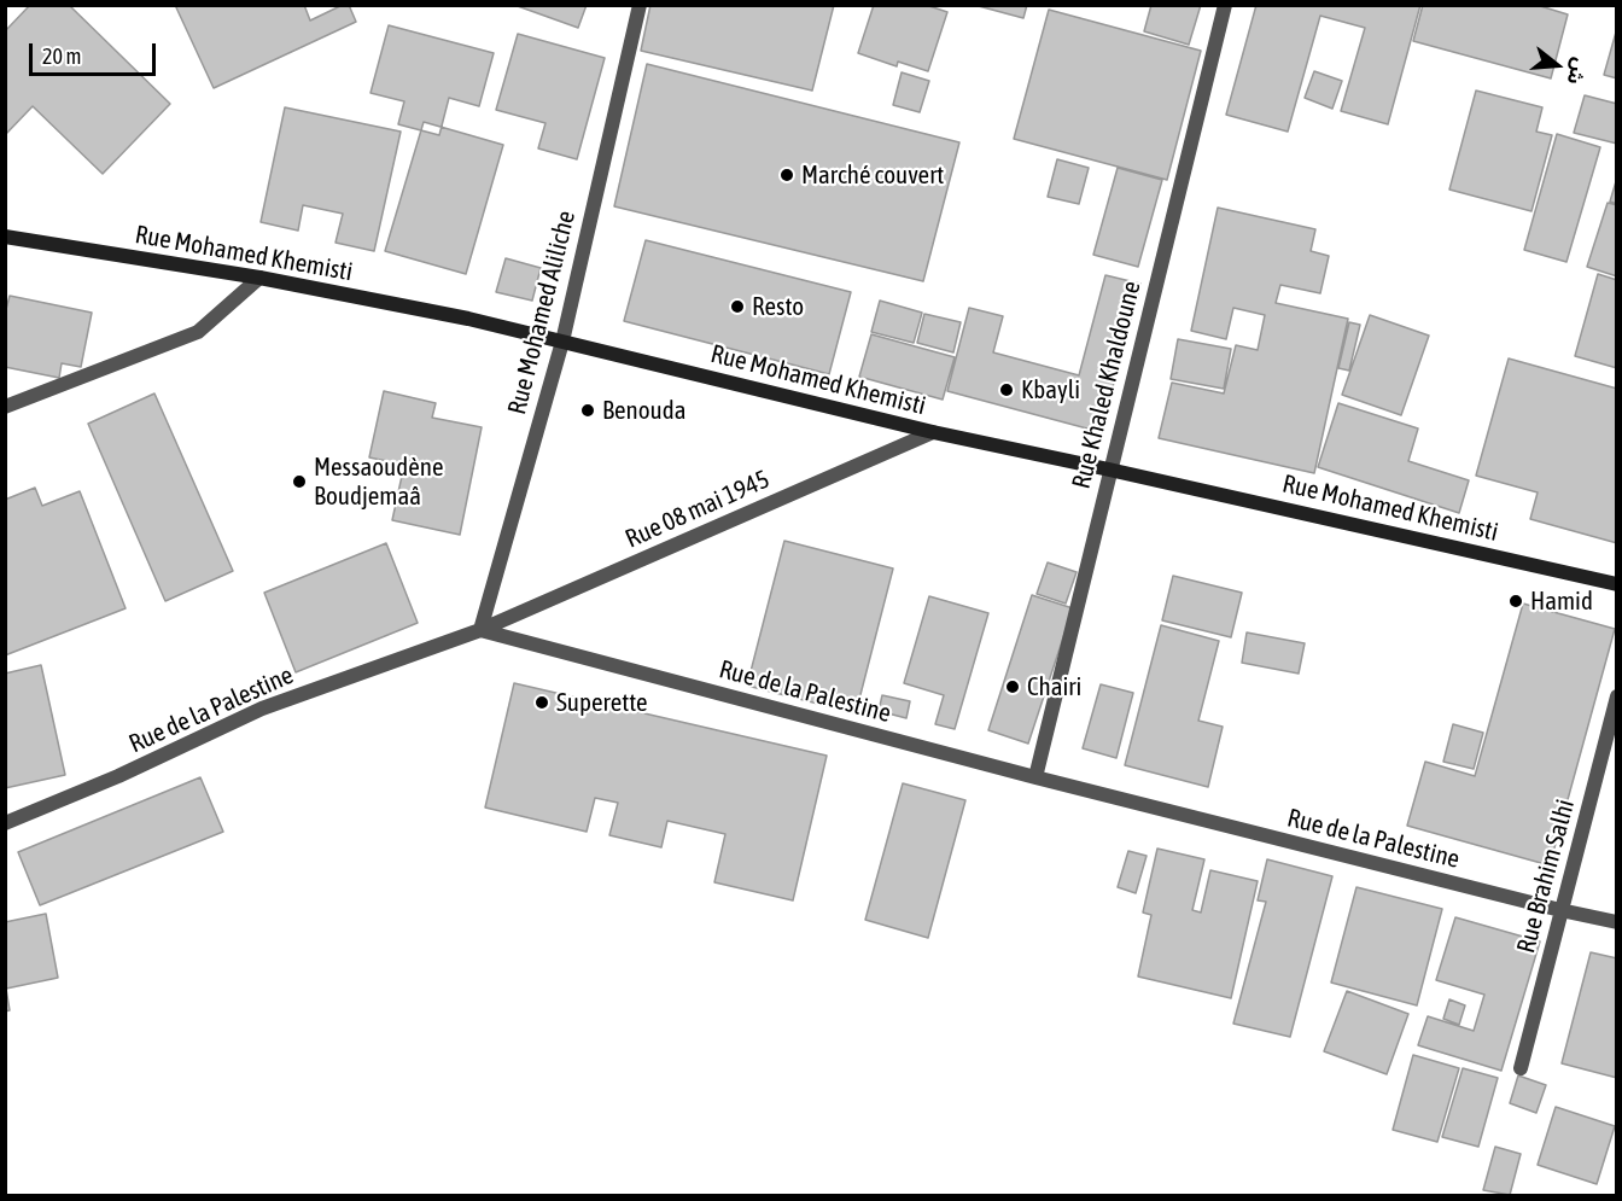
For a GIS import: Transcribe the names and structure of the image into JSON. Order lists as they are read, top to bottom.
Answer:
{
  "streets": {
    "main road": ["Rue Mohamed Khemisti"],
    "street": [
      "Rue Mohamed Aliliche",
      "Rue Khaled Khaldoune",
      "Rue 08 mai 1945",
      "Rue de la Palestine",
      "Rue Brahim Salhi"
    ]
  },
  "crossings": [
    ["Rue Mohamed Khemisti", "Rue Mohamed Aliliche"],
    ["Rue Mohamed Khemisti", "Rue Khaled Khaldoune"],
    ["Rue Mohamed Khemisti", "Rue 08 mai 1945"],
    ["Rue Mohamed Aliliche", "Rue 08 mai 1945"],
    ["Rue Mohamed Aliliche", "Rue de la Palestine"],
    ["Rue Khaled Khaldoune", "Rue de la Palestine"],
    ["Rue 08 mai 1945", "Rue de la Palestine"],
    ["Rue de la Palestine", "Rue Brahim Salhi"]
  ],
  "places": [
    "Marché couvert",
    "Resto",
    "Kbayli",
    "Benouda",
    "Messaoudène Boudjemaâ",
    "Hamid",
    "Chairi",
    "Superette"
  ],
  "scale_bar": "20 m",
  "north": "right"
}
